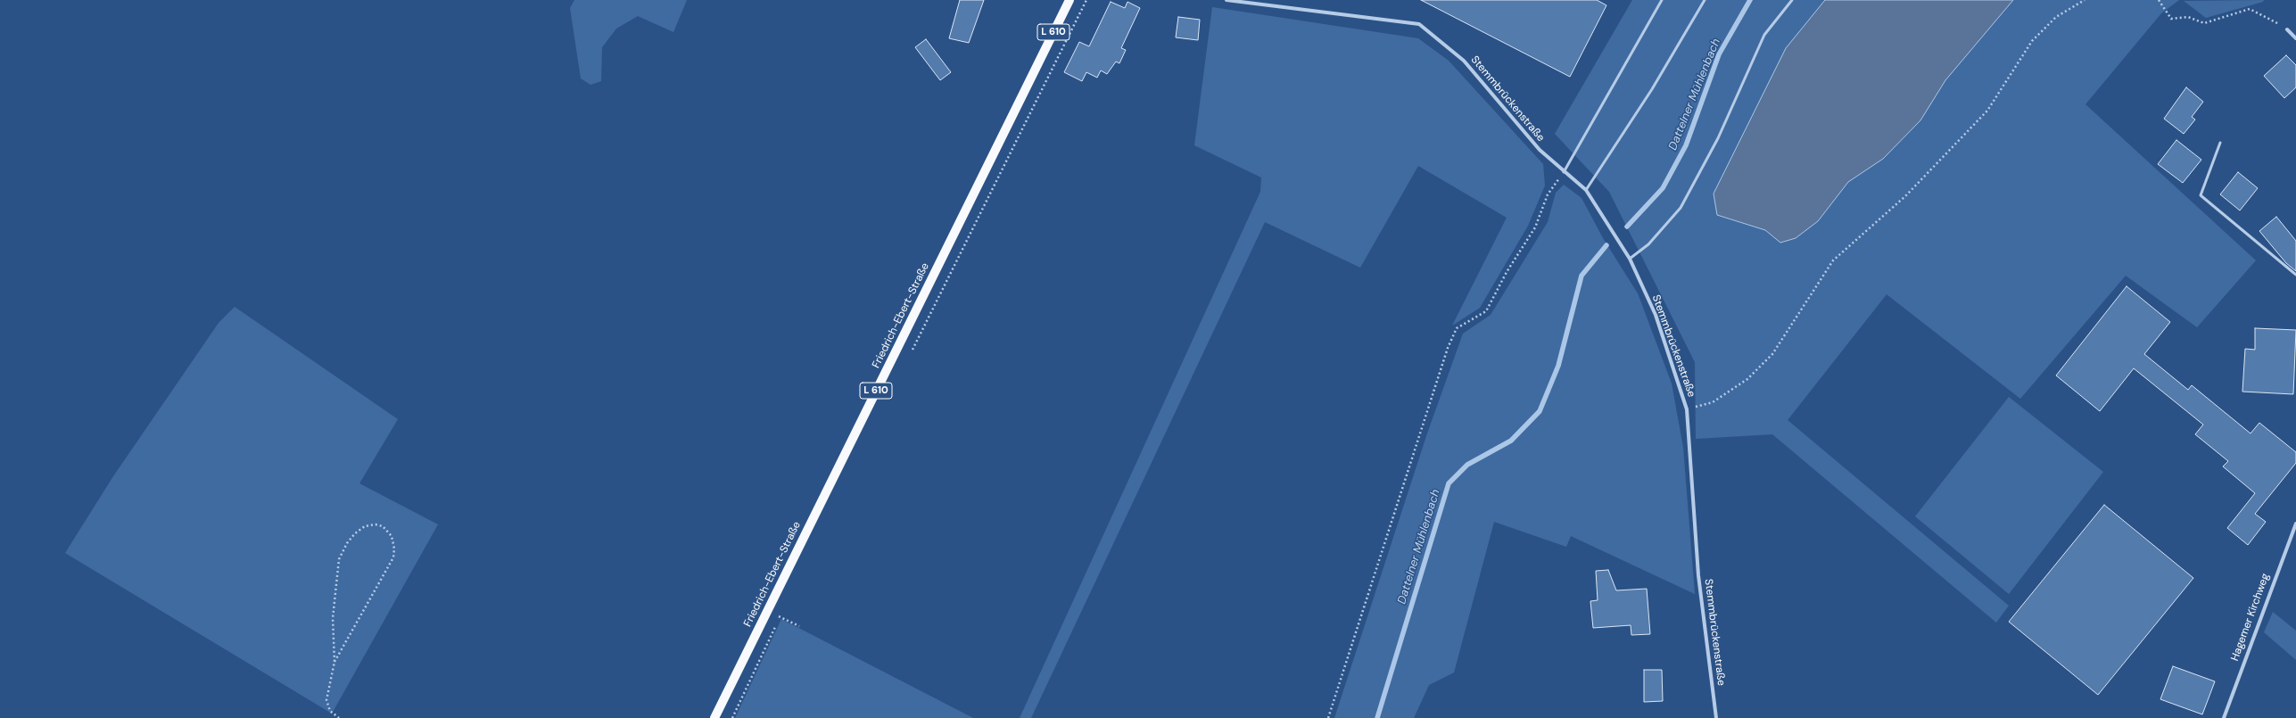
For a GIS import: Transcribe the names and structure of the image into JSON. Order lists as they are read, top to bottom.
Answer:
{
  "streets": {
    "main road": ["L 610", "Friedrich-Ebert-Straße"],
    "street": ["Stemmbrückenstraße", "Hagemer Kirchweg"]
  },
  "water": ["Dattelner Mühlenbach"]
}
